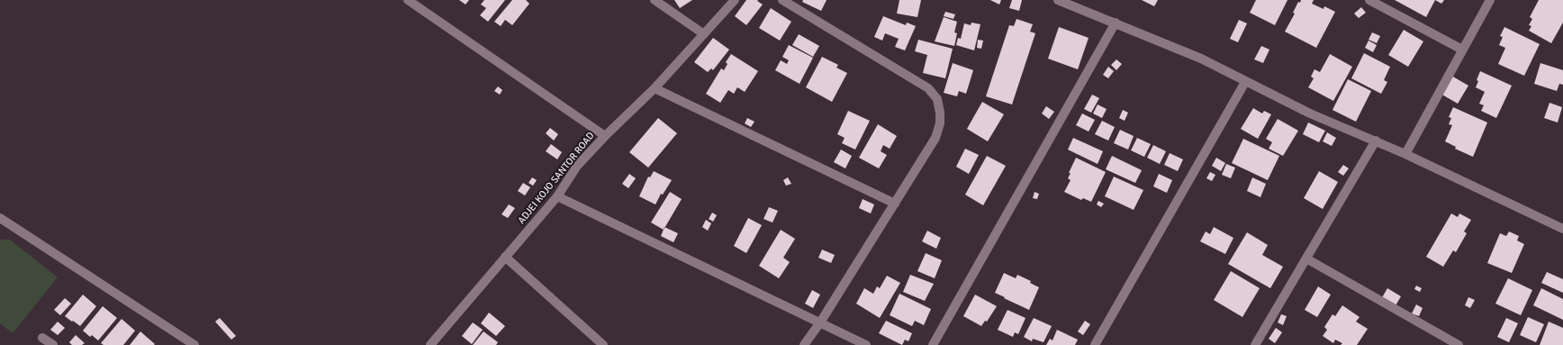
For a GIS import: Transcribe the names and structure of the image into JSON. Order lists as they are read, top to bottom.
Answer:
{
  "streets": {
    "street": ["ADJEI KOJO SANTOR ROAD"]
  }
}
